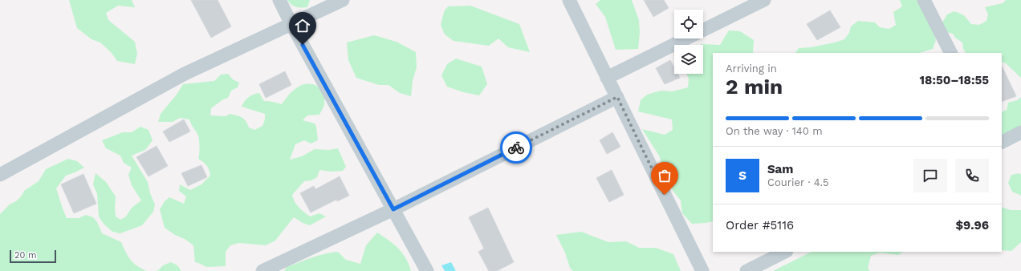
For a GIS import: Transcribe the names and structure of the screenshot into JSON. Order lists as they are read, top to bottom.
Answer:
{
  "scale_bar": "20 m",
  "page": {
    "heading": ["2 min", "Arriving in", "18:50–18:55"],
    "panel": [
      "Sam",
      "Courier · 4.5",
      "Order #5116",
      "$9.96"
    ],
    "bar": "On the way · 140 m",
    "round": "S",
    "scale": "20 m"
  }
}
